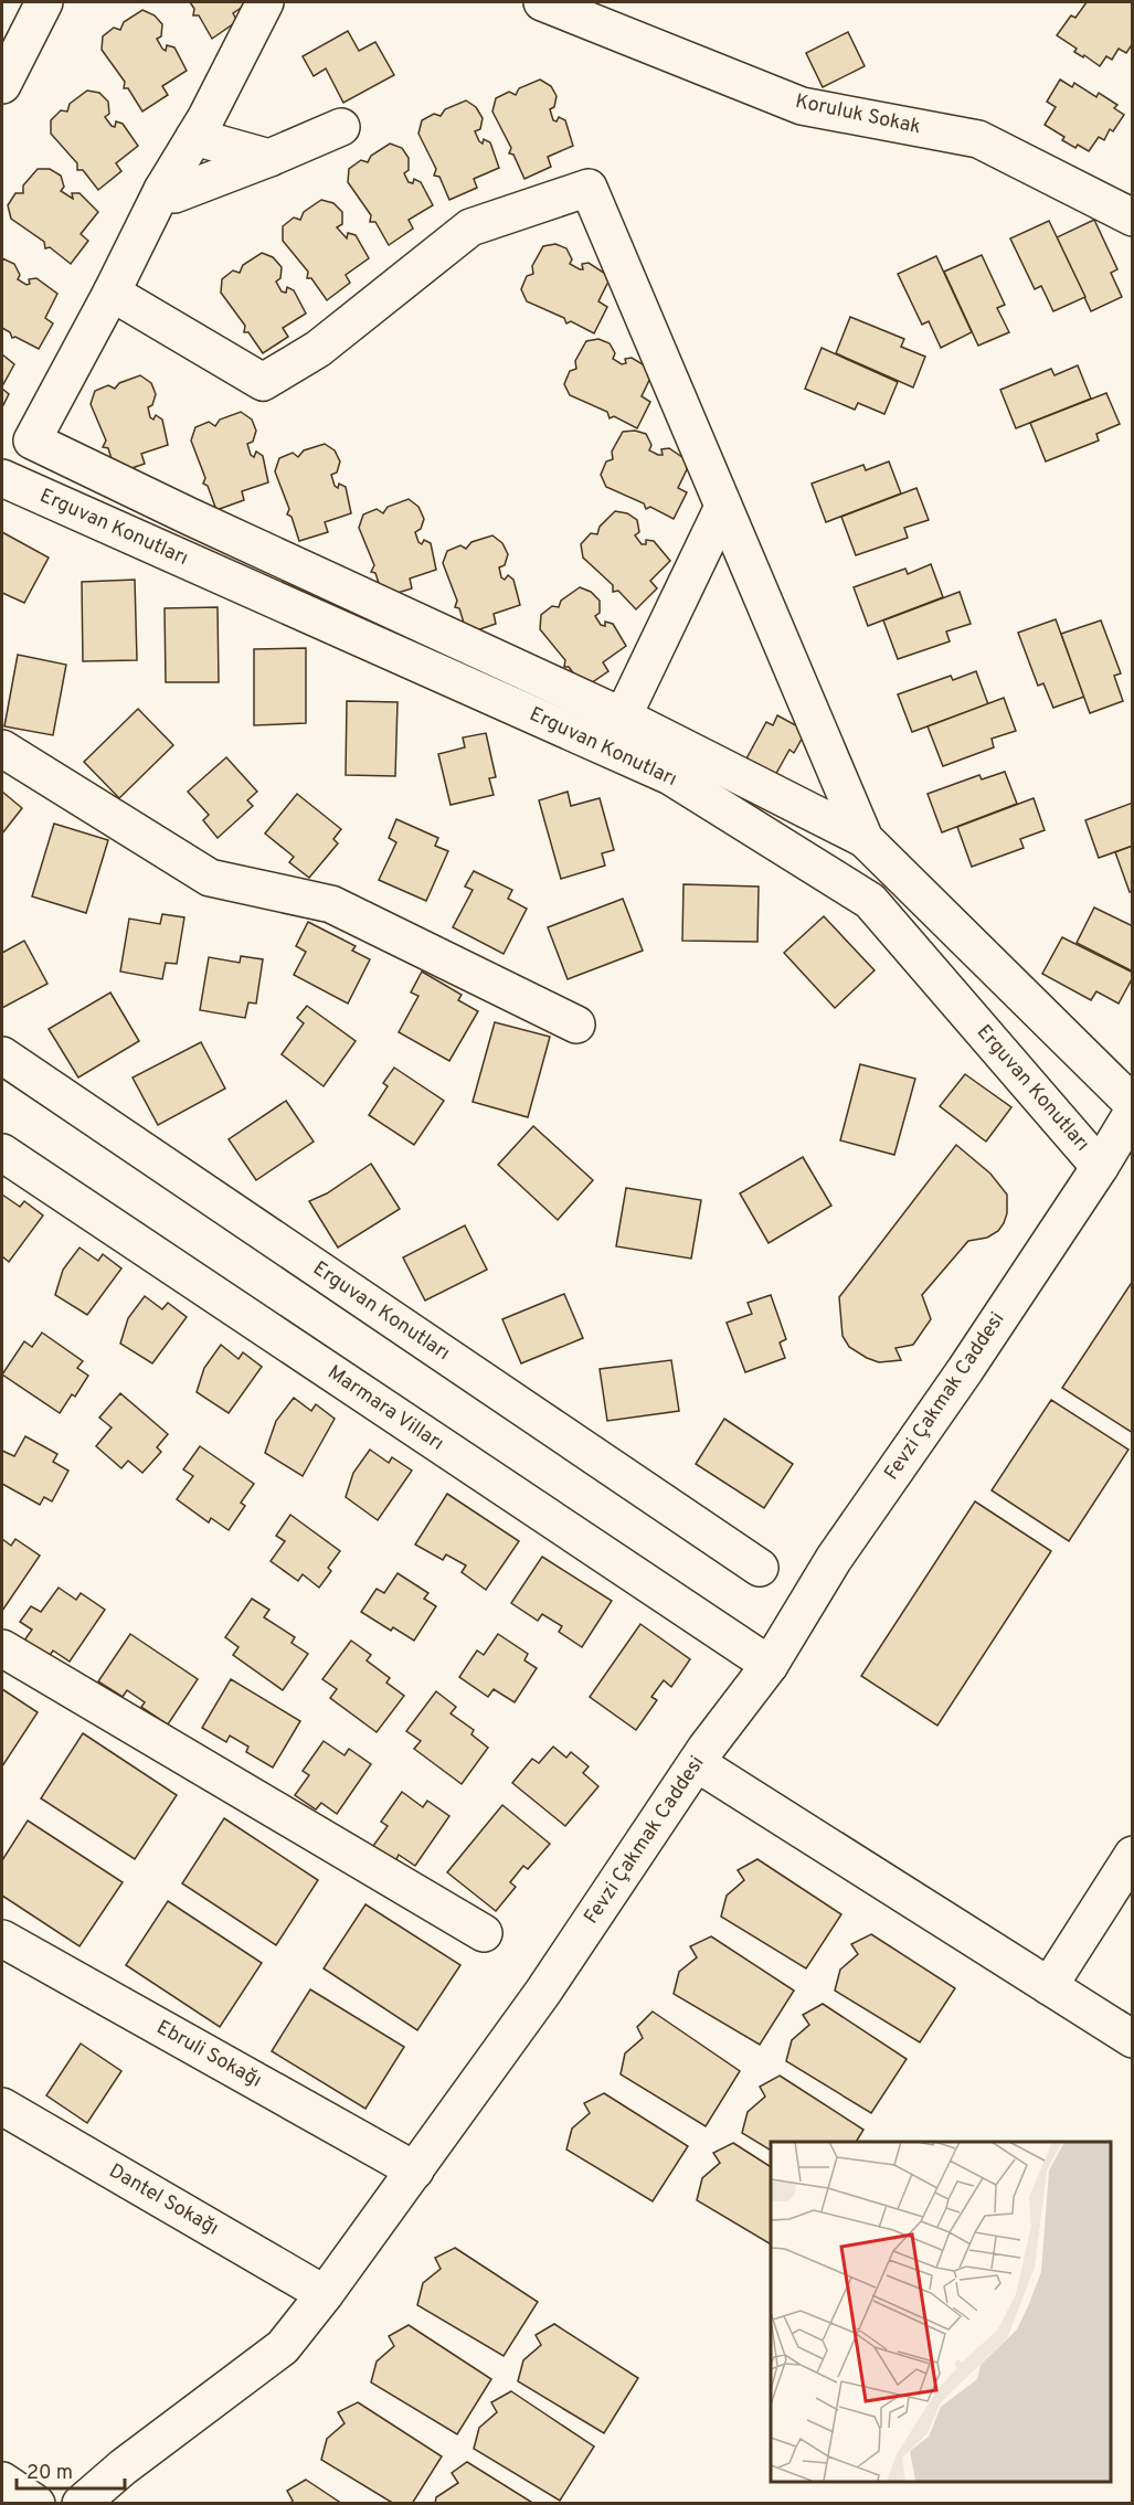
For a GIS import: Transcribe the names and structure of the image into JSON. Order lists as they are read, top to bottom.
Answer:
{
  "streets": {
    "street": [
      "Koruluk Sokak",
      "Erguvan Konutları",
      "Fevzi Çakmak Caddesi",
      "Marmara Vilları",
      "Ebruli Sokağı",
      "Dantel Sokağı"
    ]
  },
  "crossings": [
    ["Erguvan Konutları", "Fevzi Çakmak Caddesi"],
    ["Fevzi Çakmak Caddesi", "Marmara Vilları"],
    ["Fevzi Çakmak Caddesi", "Ebruli Sokağı"],
    ["Fevzi Çakmak Caddesi", "Dantel Sokağı"]
  ],
  "scale_bar": "20 m"
}
